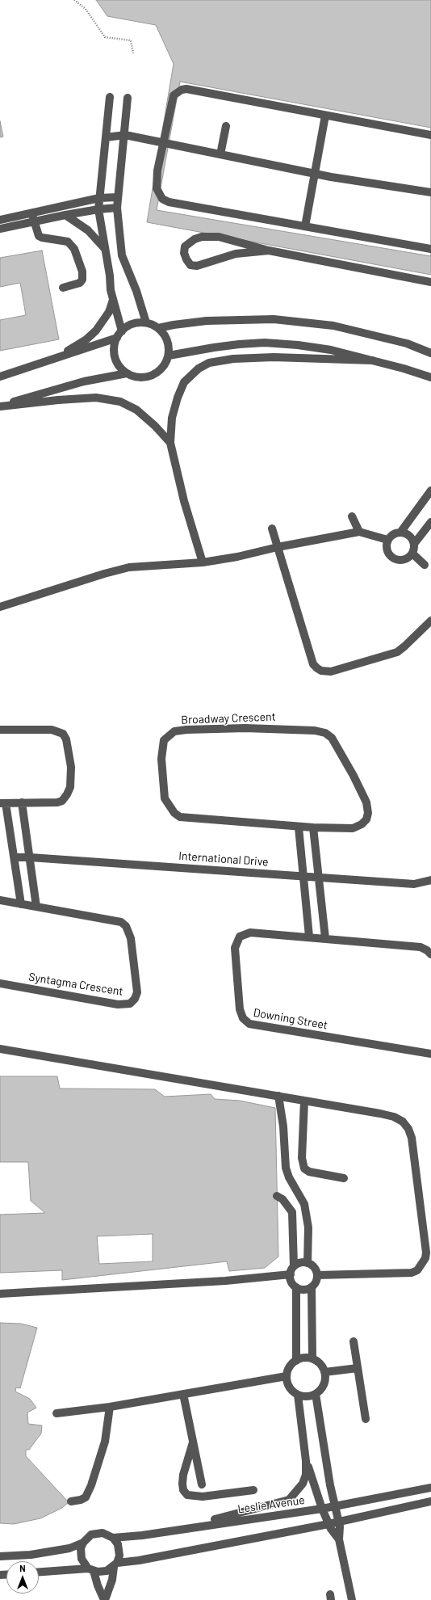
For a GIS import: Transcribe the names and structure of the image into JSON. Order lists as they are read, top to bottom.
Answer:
{
  "streets": {
    "street": [
      "Broadway Crescent",
      "International Drive",
      "Syntagma Crescent",
      "Downing Street",
      "Leslie Avenue"
    ]
  },
  "north": "top"
}
